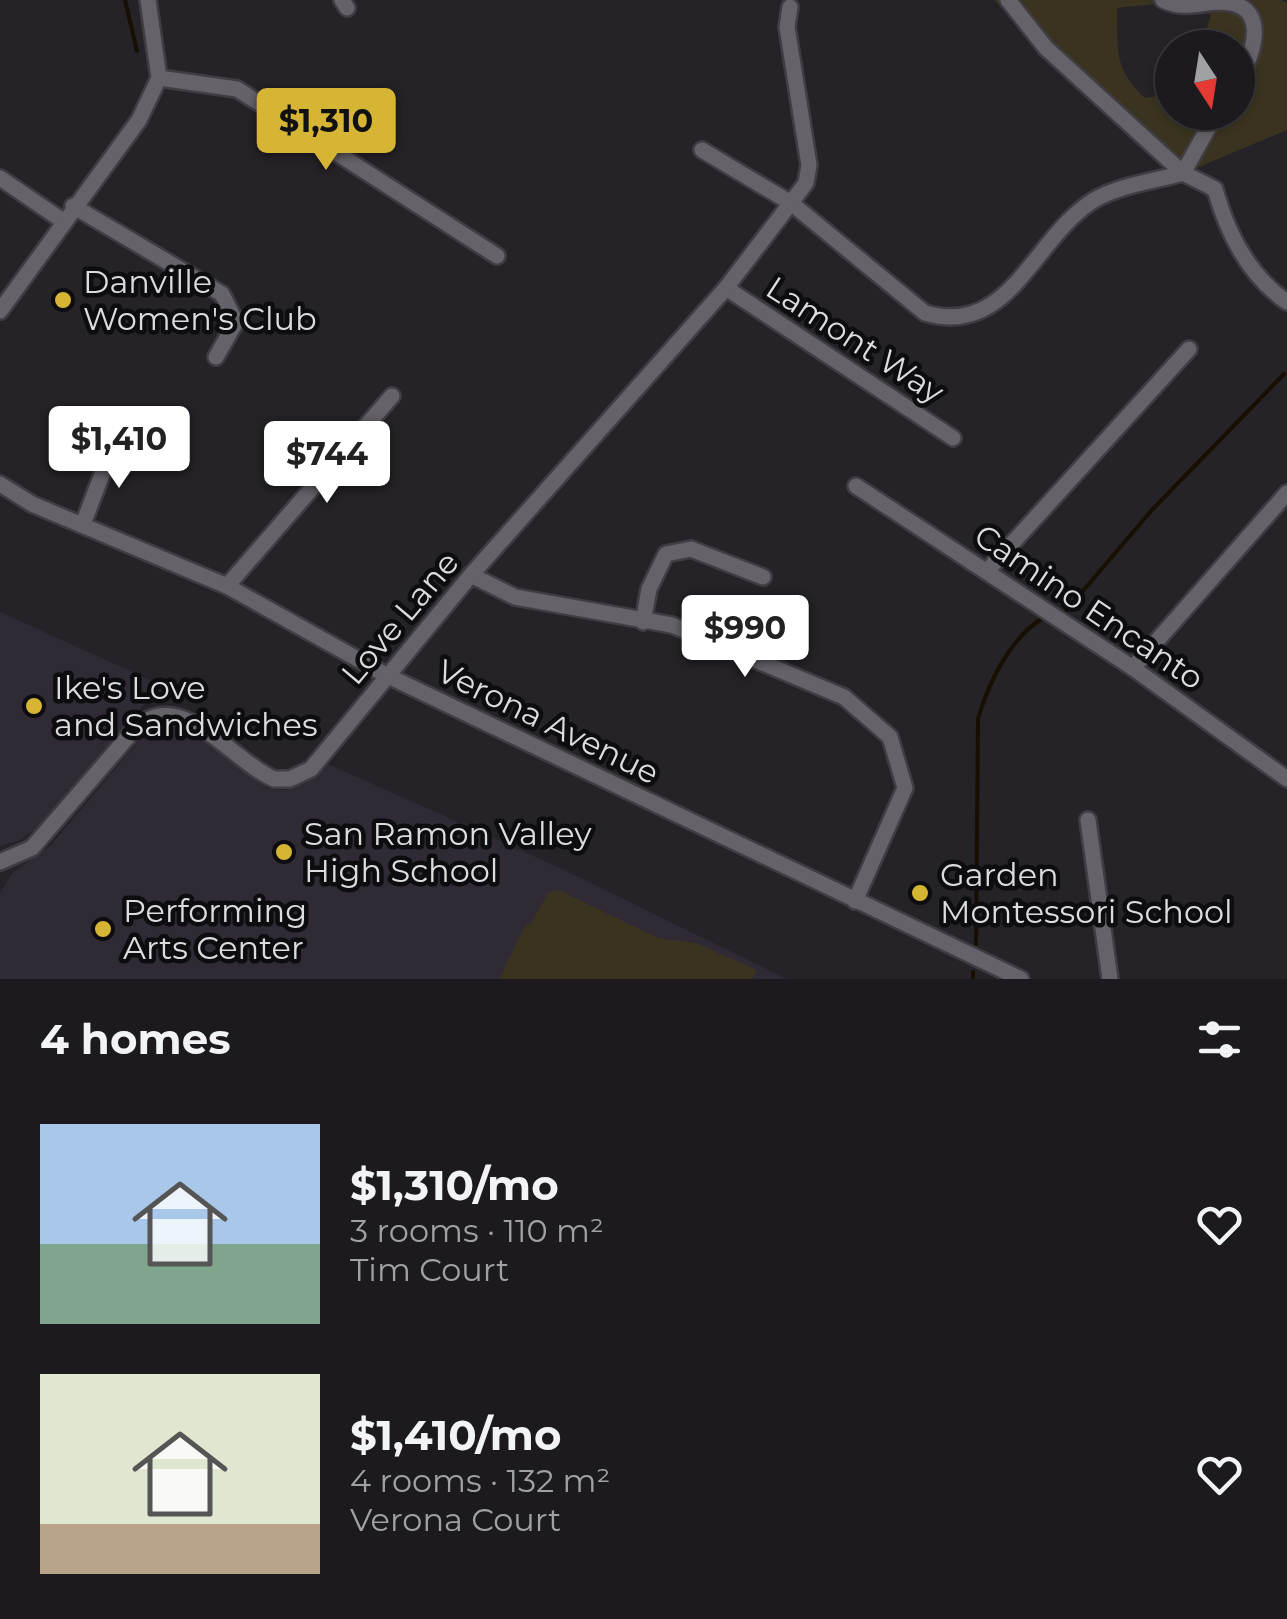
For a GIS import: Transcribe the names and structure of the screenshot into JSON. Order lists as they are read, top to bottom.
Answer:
{
  "streets": {
    "street": [
      "Lamont Way",
      "Camino Encanto",
      "Love Lane",
      "Verona Avenue"
    ]
  },
  "crossings": [
    ["Lamont Way", "Love Lane"],
    ["Love Lane", "Verona Avenue"]
  ],
  "places": [
    "Danville Women's Club",
    "Ike's Love and Sandwiches",
    "San Ramon Valley High School",
    "Garden Montessori School",
    "Performing Arts Center"
  ],
  "north": "bottom",
  "page": {
    "price": [
      "$1,310",
      "$1,410",
      "$744",
      "$990"
    ],
    "heading": "4 homes",
    "list": [
      {
        "name": "$1,310/mo",
        "note": "3 rooms · 110 m² · Tim Court"
      },
      {
        "name": "$1,410/mo",
        "note": "4 rooms · 132 m² · Verona Court"
      }
    ]
  }
}
